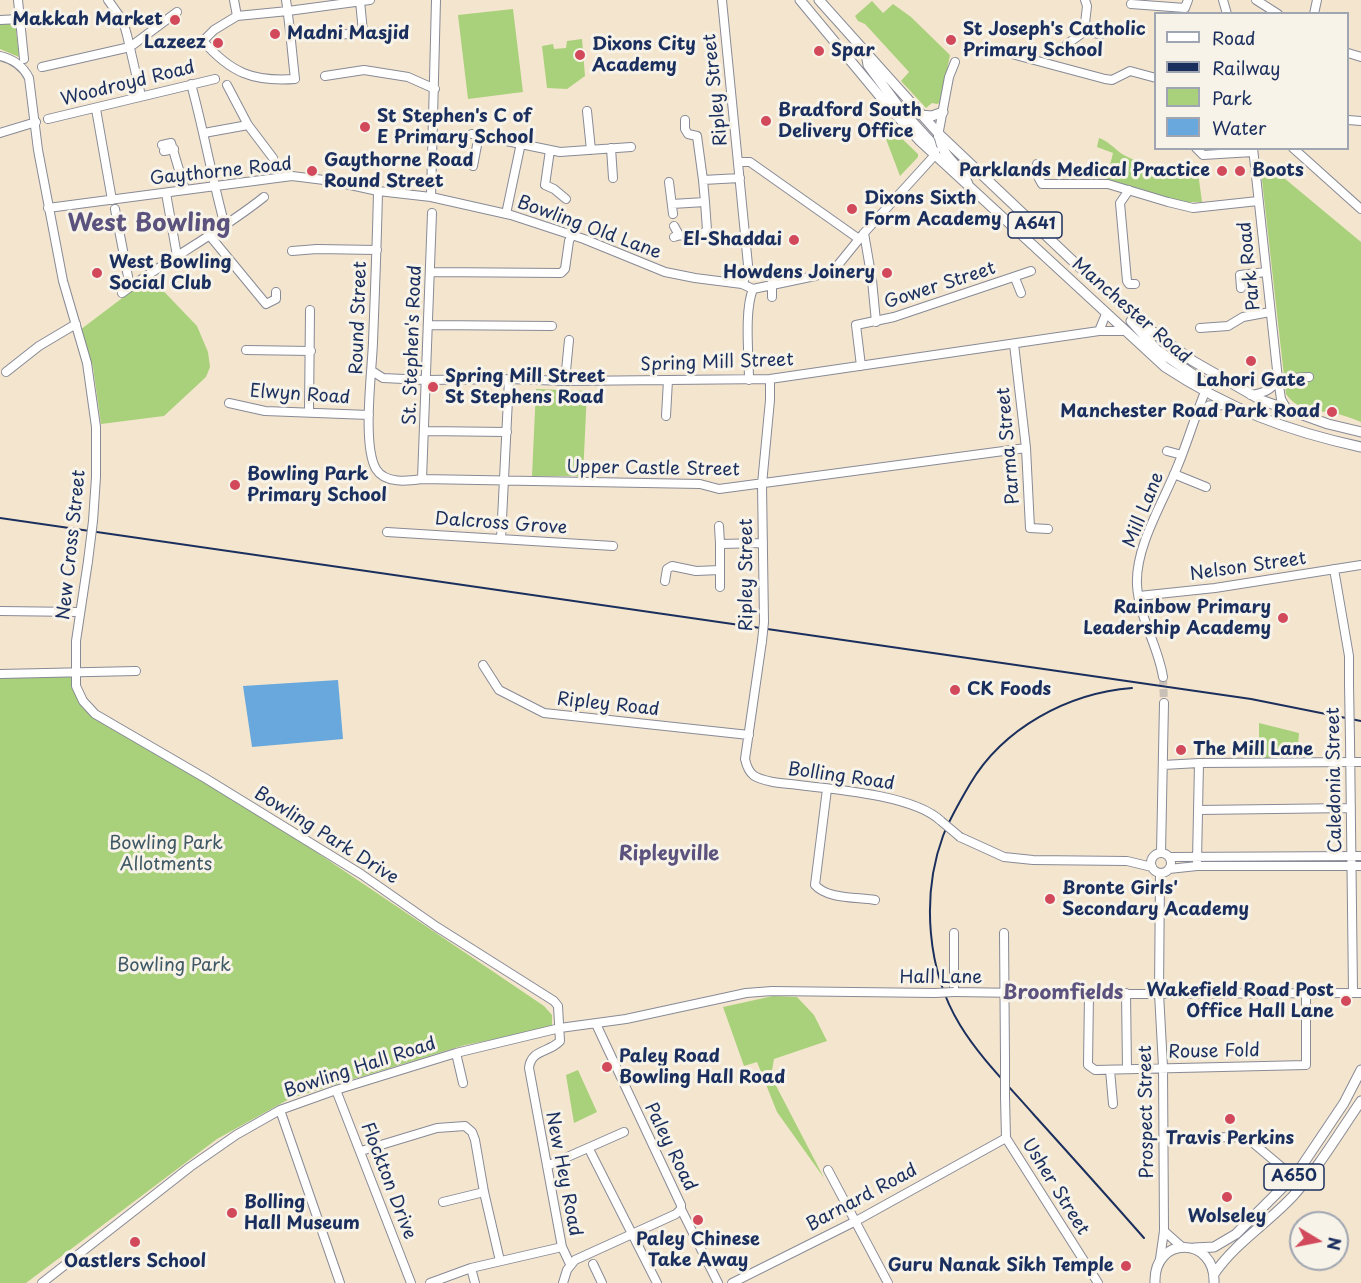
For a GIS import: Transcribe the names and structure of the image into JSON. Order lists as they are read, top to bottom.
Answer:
{
  "streets": {
    "main road": ["A641", "Manchester Road", "A650"],
    "street": [
      "Woodroyd Road",
      "Ripley Street",
      "Gaythorne Road",
      "Bowling Old Lane",
      "Park Road",
      "Gower Street",
      "Round Street",
      "St. Stephen's Road",
      "Spring Mill Street",
      "Elwyn Road",
      "Parma Street",
      "Upper Castle Street",
      "Mill Lane",
      "Dalcross Grove",
      "New Cross Street",
      "Nelson Street",
      "Ripley Road",
      "Bolling Road",
      "Caledonia Street",
      "Bowling Park Drive",
      "Hall Lane",
      "Rouse Fold",
      "Bowling Hall Road",
      "Prospect Street",
      "Paley Road",
      "New Hey Road",
      "Flockton Drive",
      "Usher Street",
      "Barnard Road"
    ]
  },
  "crossings": [
    ["Ripley Street", "Bowling Old Lane"],
    ["Ripley Street", "Spring Mill Street"],
    ["Ripley Street", "Upper Castle Street"],
    ["Ripley Street", "Ripley Road"],
    ["Ripley Street", "Bolling Road"],
    ["Gaythorne Road", "Bowling Old Lane"],
    ["Gaythorne Road", "Round Street"],
    ["Gaythorne Road", "New Cross Street"],
    ["Park Road", "Manchester Road"],
    ["Gower Street", "Spring Mill Street"],
    ["Manchester Road", "Spring Mill Street"],
    ["Manchester Road", "Mill Lane"],
    ["Round Street", "Spring Mill Street"],
    ["Round Street", "Elwyn Road"],
    ["Round Street", "Upper Castle Street"],
    ["St. Stephen's Road", "Spring Mill Street"],
    ["St. Stephen's Road", "Upper Castle Street"],
    ["Spring Mill Street", "Parma Street"],
    ["Parma Street", "Upper Castle Street"],
    ["Mill Lane", "Nelson Street"],
    ["New Cross Street", "Bowling Park Drive"],
    ["Nelson Street", "Caledonia Street"],
    ["Bolling Road", "Caledonia Street"],
    ["Caledonia Street", "Hall Lane"],
    ["Bowling Park Drive", "Bowling Hall Road"],
    ["Bowling Park Drive", "New Hey Road"],
    ["Hall Lane", "Rouse Fold"],
    ["Hall Lane", "Bowling Hall Road"],
    ["Hall Lane", "Prospect Street"],
    ["Hall Lane", "Paley Road"],
    ["Hall Lane", "Usher Street"],
    ["Rouse Fold", "Prospect Street"],
    ["Bowling Hall Road", "Paley Road"],
    ["Bowling Hall Road", "New Hey Road"],
    ["Bowling Hall Road", "Flockton Drive"],
    ["Usher Street", "Barnard Road"]
  ],
  "districts": ["West Bowling", "Ripleyville", "Broomfields"],
  "parks": ["Bowling Park Allotments", "Bowling Park"],
  "places": [
    "Makkah Market",
    "Madni Masjid",
    "St Joseph's Catholic Primary School",
    "Lazeez",
    "Spar",
    "Dixons City Academy",
    "Bradford South Delivery Office",
    "St Stephen's C of E Primary School",
    "Gaythorne Road Round Street",
    "Parklands Medical Practice",
    "Boots",
    "Dixons Sixth Form Academy",
    "El-Shaddai",
    "West Bowling Social Club",
    "Howdens Joinery",
    "Lahori Gate",
    "Spring Mill Street St Stephens Road",
    "Manchester Road Park Road",
    "Bowling Park Primary School",
    "Rainbow Primary Leadership Academy",
    "CK Foods",
    "The Mill Lane",
    "Bronte Girls' Secondary Academy",
    "Wakefield Road Post Office Hall Lane",
    "Paley Road Bowling Hall Road",
    "Travis Perkins",
    "Wolseley",
    "Bolling Hall Museum",
    "Paley Chinese Take Away",
    "Oastlers School",
    "Guru Nanak Sikh Temple"
  ],
  "legend": [
    "Road",
    "Railway",
    "Park",
    "Water"
  ],
  "north": "right"
}
